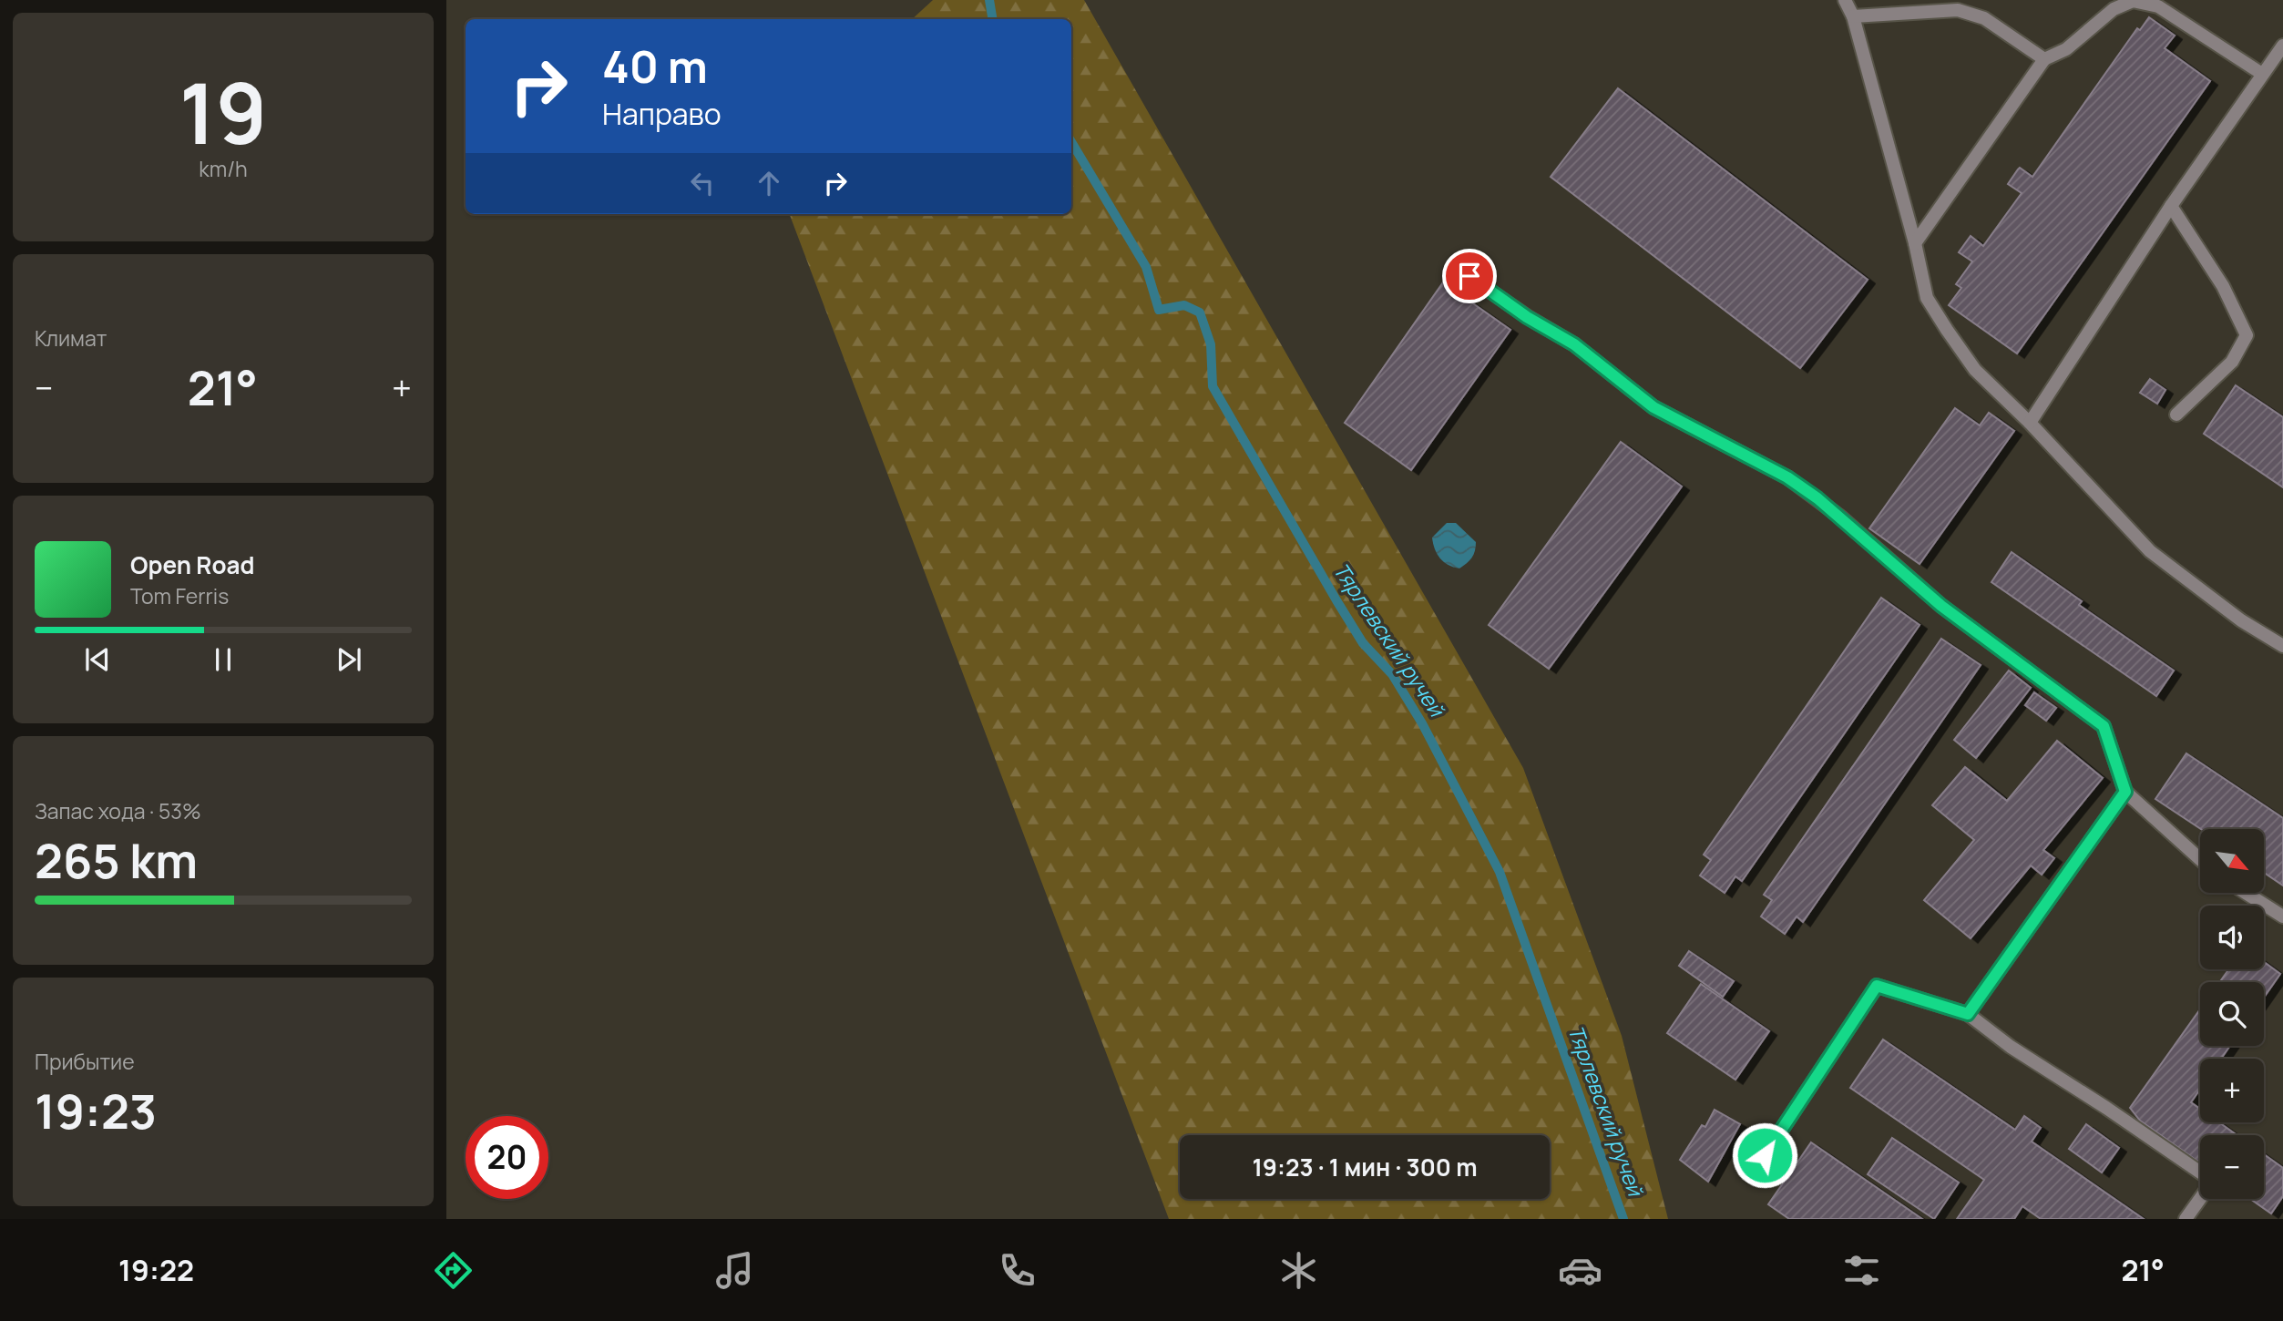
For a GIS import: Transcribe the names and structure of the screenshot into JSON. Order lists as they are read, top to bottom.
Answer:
{
  "water": ["Тярлевский ручей"],
  "north": "bottom right",
  "page": {
    "tile": [
      ["19", "km/h"],
      "Климат",
      ["Запас хода · 53%", "265 km"],
      ["Прибытие", "19:23"]
    ],
    "turn": ["40 m", "Направо"],
    "heat": ["−", "21°", "+"],
    "song": ["Open Road", "Tom Ferris"],
    "map_buttons": ["+", "−"],
    "limit": "20",
    "trip": "19:23 · 1 мин · 300 m",
    "tabs": ["19:22", "21°"]
  }
}
